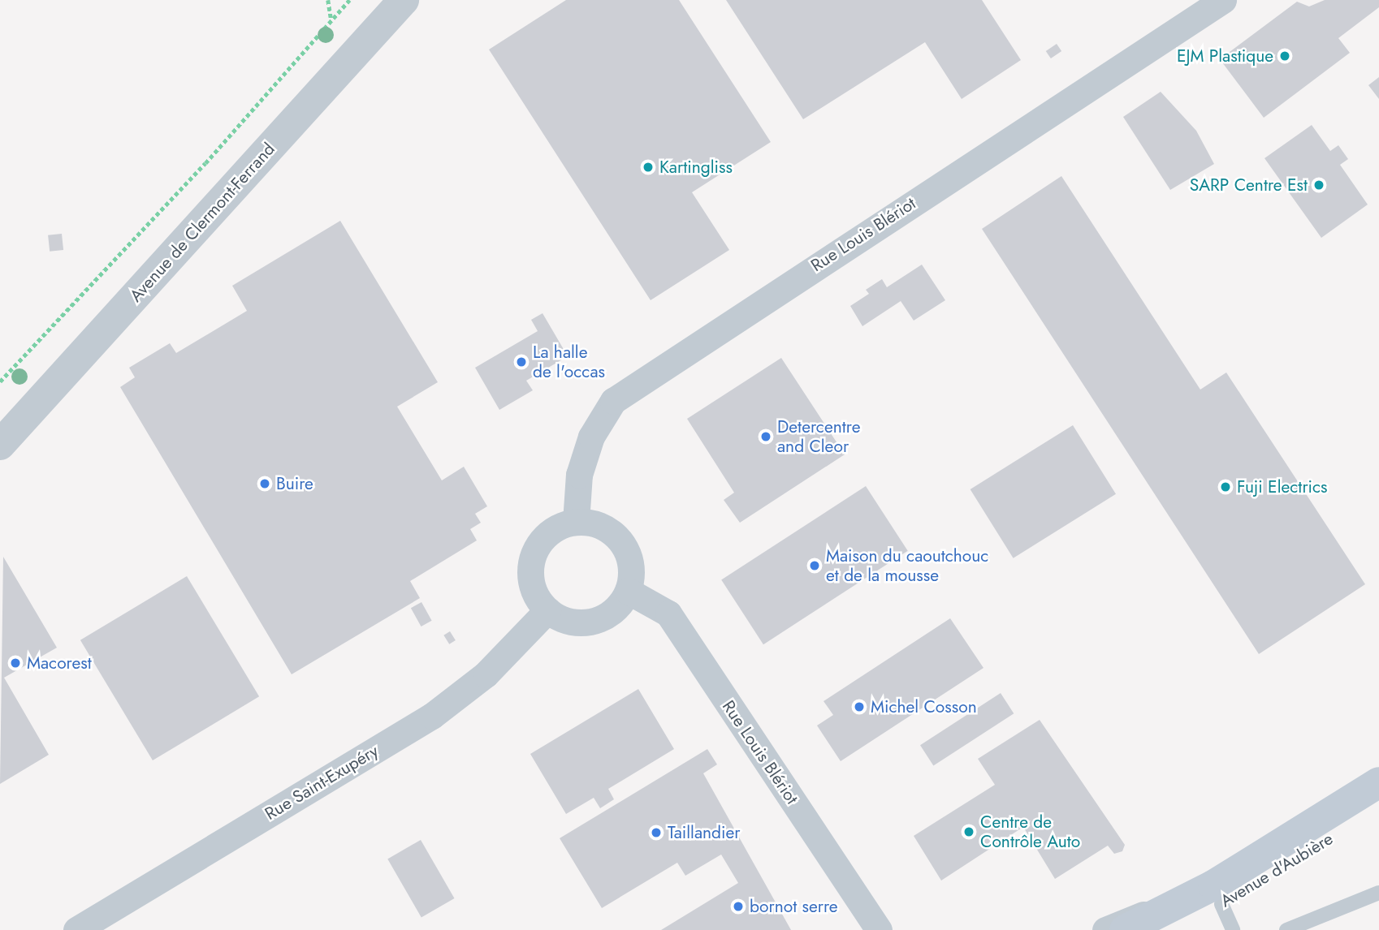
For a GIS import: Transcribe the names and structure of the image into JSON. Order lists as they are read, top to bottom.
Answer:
{
  "streets": {
    "main road": ["Avenue d'Aubière"],
    "street": ["Avenue de Clermont-Ferrand", "Rue Louis Blériot", "Rue Saint-Exupéry"]
  },
  "crossings": [
    ["Rue Louis Blériot", "Rue Saint-Exupéry"]
  ],
  "places": [
    "EJM Plastique",
    "Kartingliss",
    "SARP Centre Est",
    "La halle de l'occas",
    "Detercentre and Cleor",
    "Buire",
    "Fuji Electrics",
    "Maison du caoutchouc et de la mousse",
    "Macorest",
    "Michel Cosson",
    "Centre de Contrôle Auto",
    "Taillandier",
    "bornot serre"
  ]
}
